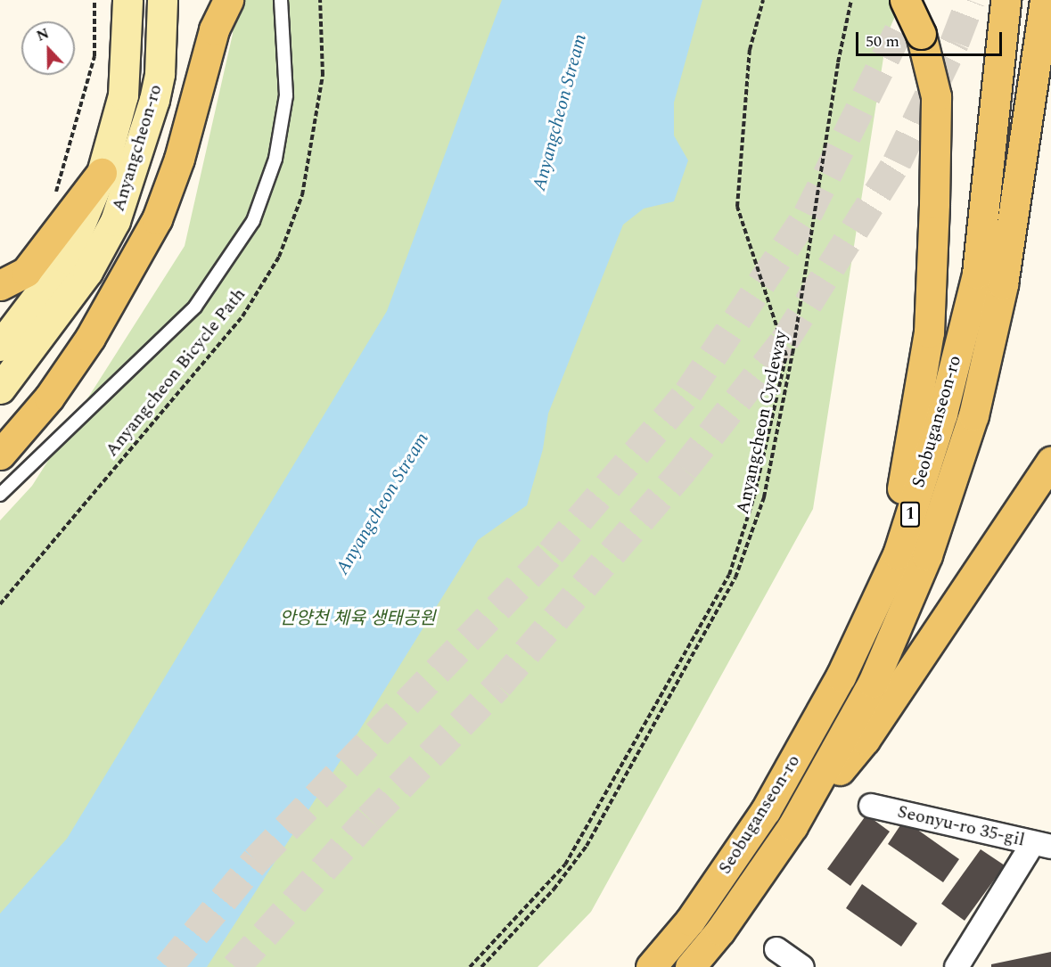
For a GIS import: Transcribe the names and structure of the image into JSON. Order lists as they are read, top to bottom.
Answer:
{
  "streets": {
    "main road": ["Anyangcheon-ro", "Seobuganseon-ro", "1"],
    "street": ["Seonyu-ro 35-gil"],
    "path": ["Anyangcheon Bicycle Path", "Anyangcheon Cycleway"]
  },
  "water": ["Anyangcheon Stream"],
  "parks": ["안양천 체육 생태공원"],
  "scale_bar": "50 m",
  "north": "top"
}
